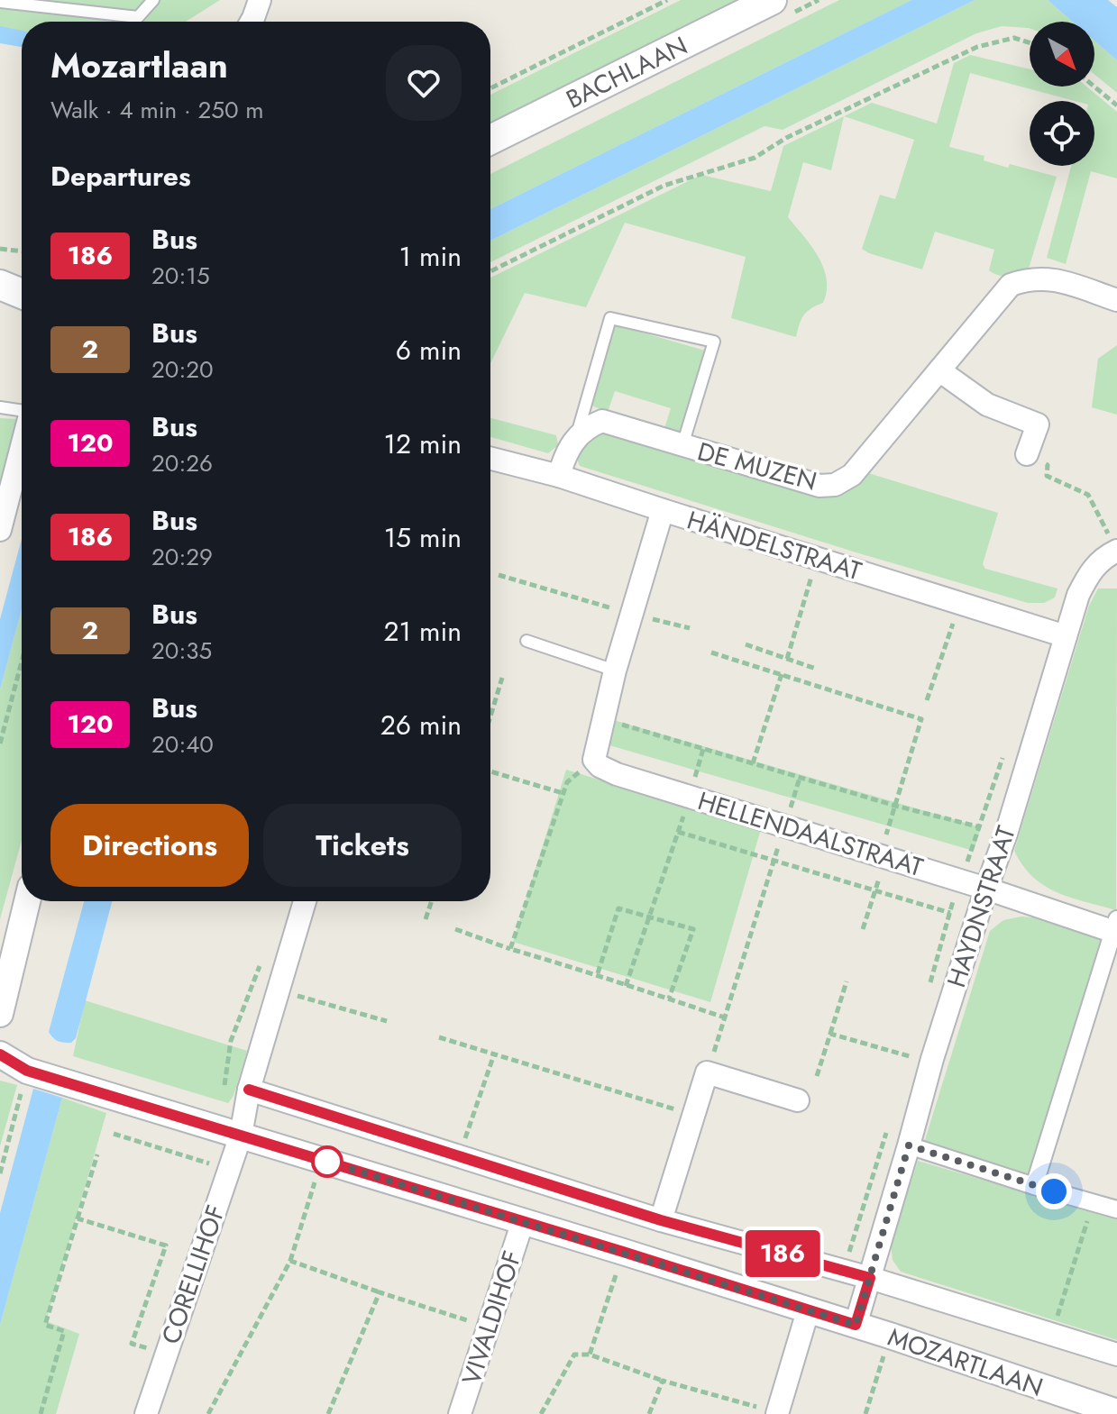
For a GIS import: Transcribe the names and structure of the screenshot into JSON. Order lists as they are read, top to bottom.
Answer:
{
  "streets": {
    "main road": ["BACHLAAN"],
    "street": [
      "DE MUZEN",
      "HÄNDELSTRAAT",
      "HELLENDAALSTRAAT",
      "HAYDNSTRAAT",
      "CORELLIHOF",
      "VIVALDIHOF",
      "MOZARTLAAN"
    ]
  },
  "crossings": [
    ["HÄNDELSTRAAT", "HAYDNSTRAAT"],
    ["HELLENDAALSTRAAT", "HAYDNSTRAAT"],
    ["HAYDNSTRAAT", "MOZARTLAAN"],
    ["CORELLIHOF", "MOZARTLAAN"],
    ["VIVALDIHOF", "MOZARTLAAN"]
  ],
  "lines": ["bus line 186"],
  "north": "bottom right",
  "page": {
    "on_map": "186",
    "heading": [
      ["Mozartlaan", "Walk · 4 min · 250 m"],
      "Departures"
    ],
    "list": [
      {
        "mark": "186",
        "name": "Bus",
        "note": "20:15",
        "value": "1 min"
      },
      {
        "mark": "2",
        "name": "Bus",
        "note": "20:20",
        "value": "6 min"
      },
      {
        "mark": "120",
        "name": "Bus",
        "note": "20:26",
        "value": "12 min"
      },
      {
        "mark": "186",
        "name": "Bus",
        "note": "20:29",
        "value": "15 min"
      },
      {
        "mark": "2",
        "name": "Bus",
        "note": "20:35",
        "value": "21 min"
      },
      {
        "mark": "120",
        "name": "Bus",
        "note": "20:40",
        "value": "26 min"
      }
    ],
    "buttons": ["Directions", "Tickets"]
  }
}
